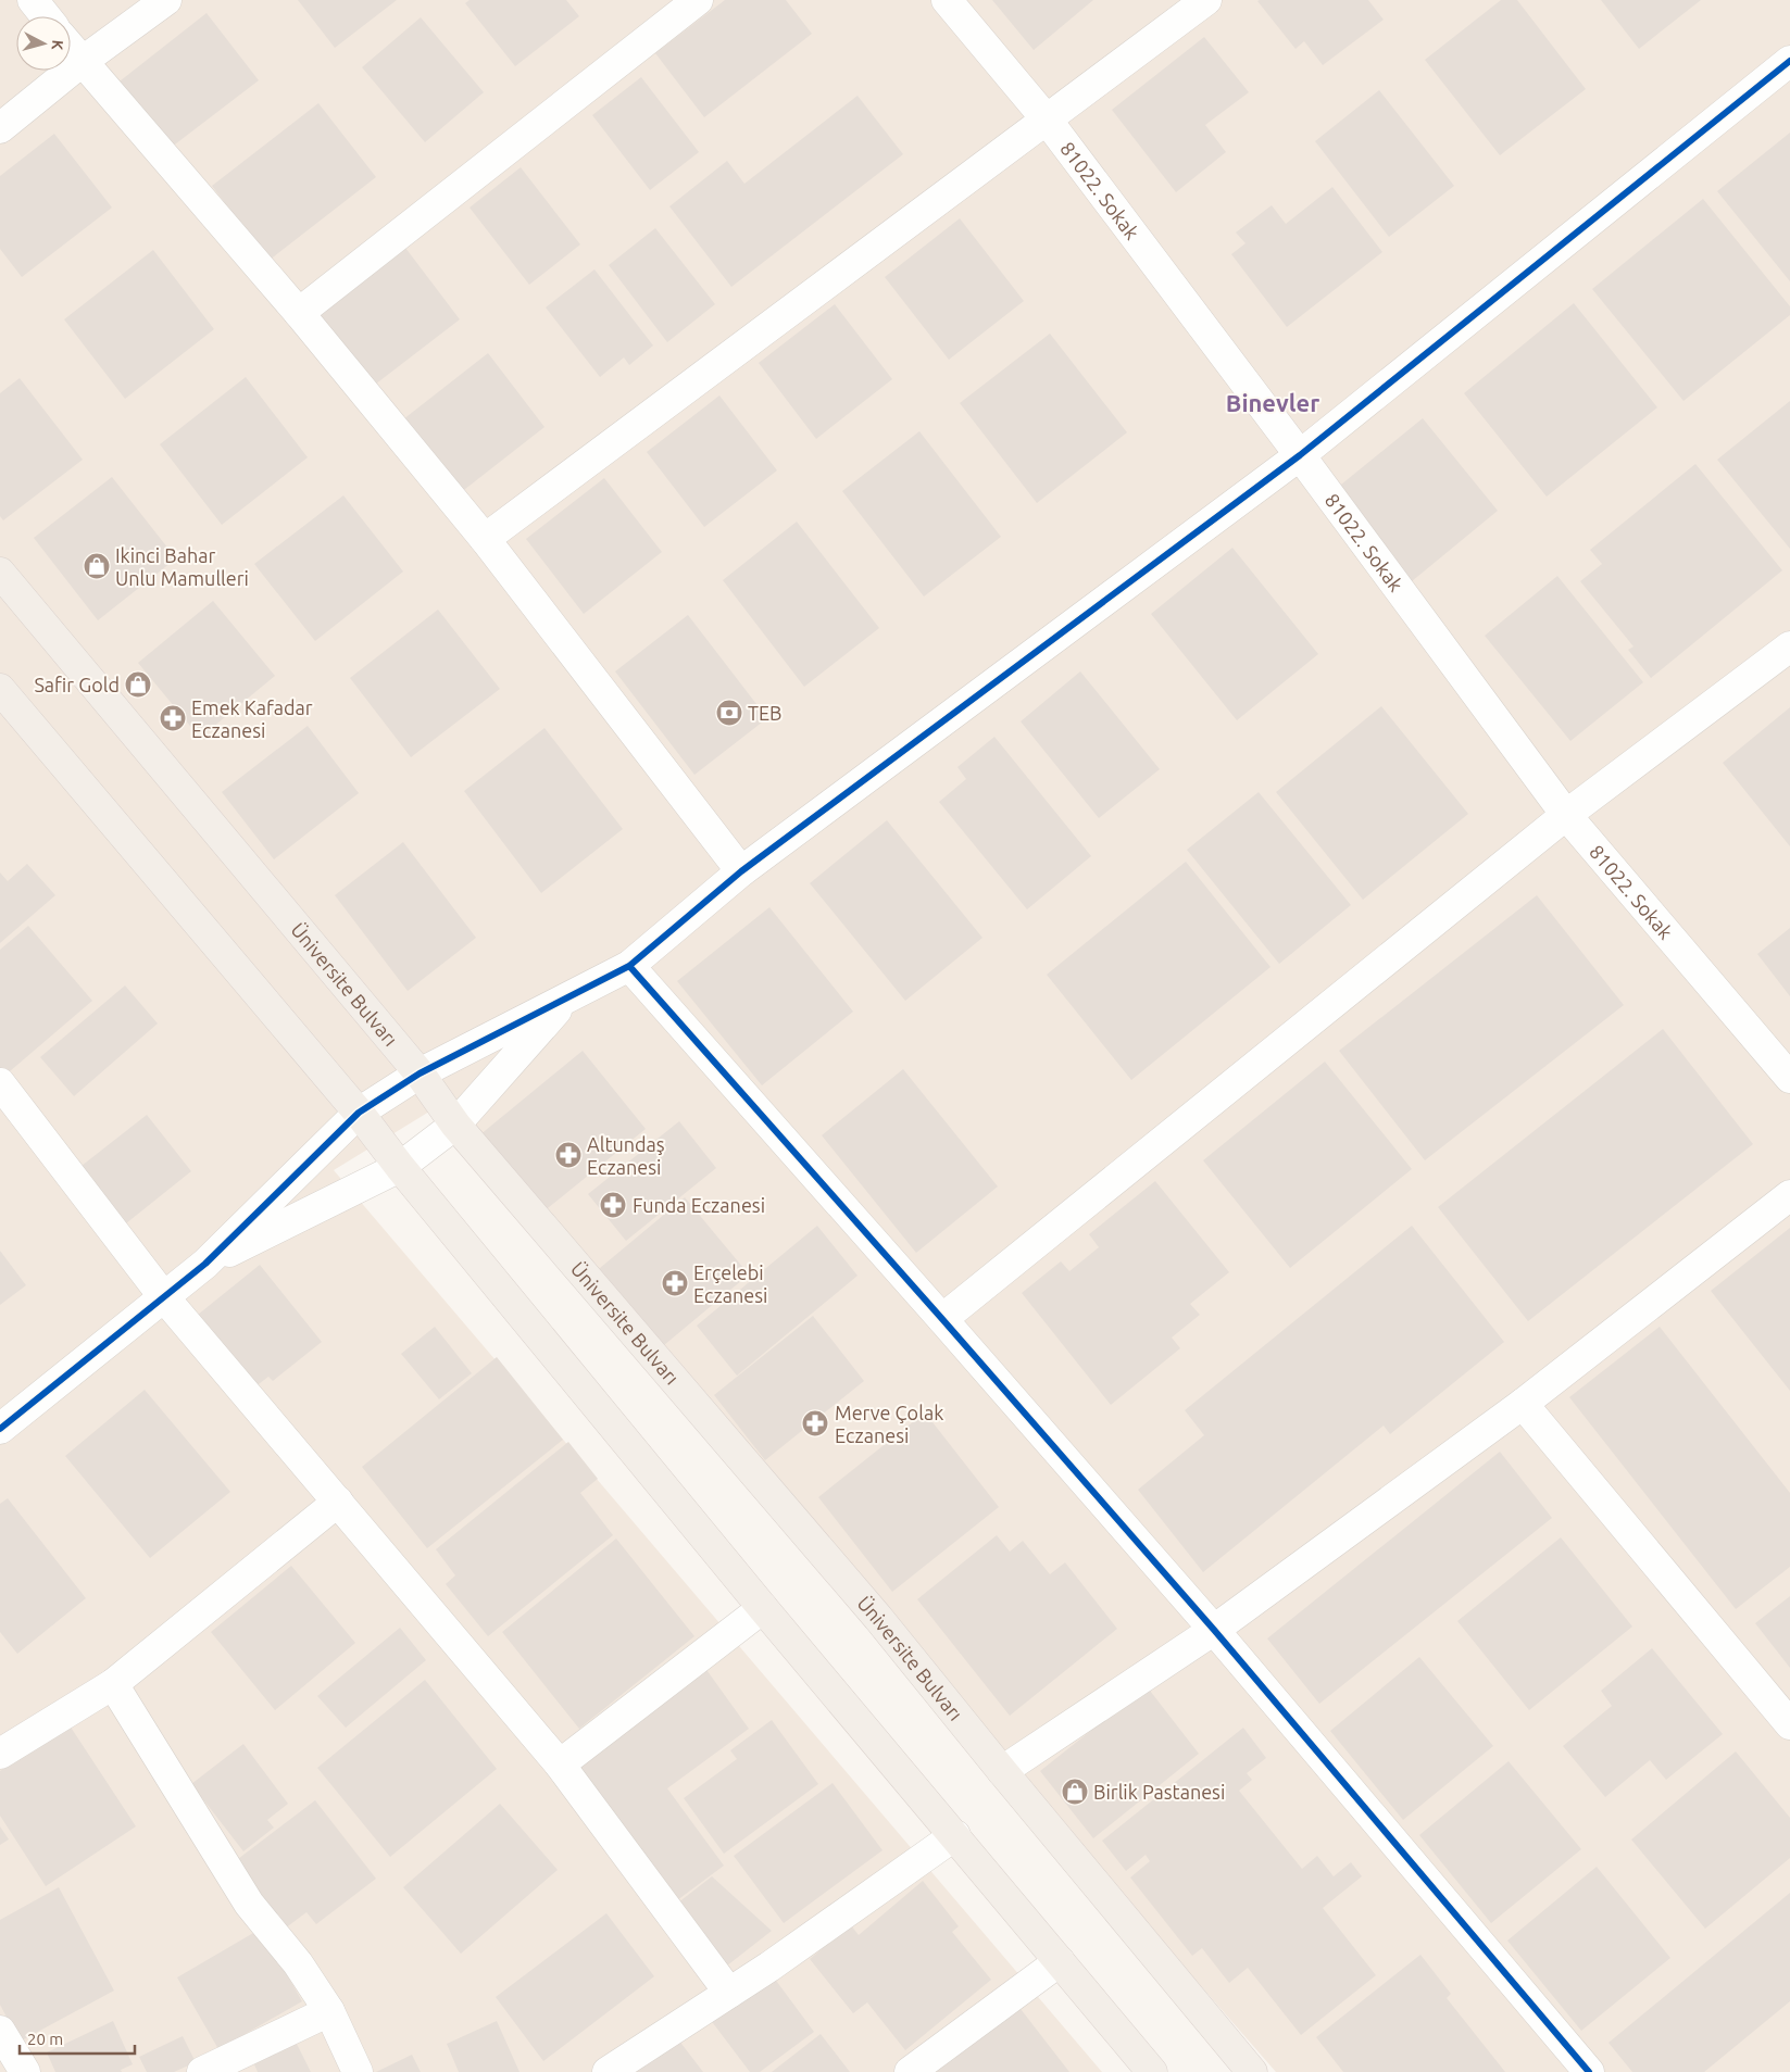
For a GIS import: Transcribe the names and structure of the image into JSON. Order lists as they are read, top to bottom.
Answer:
{
  "streets": {
    "main road": ["Üniversite Bulvarı"],
    "street": ["81022. Sokak"]
  },
  "districts": ["Binevler"],
  "places": {
    "shop": ["Ikinci Bahar Unlu Mamulleri", "Safir Gold", "Birlik Pastanesi"],
    "bank": ["TEB"],
    "pharmacy": [
      "Emek Kafadar Eczanesi",
      "Altundaş Eczanesi",
      "Funda Eczanesi",
      "Erçelebi Eczanesi",
      "Merve Çolak Eczanesi"
    ]
  },
  "scale_bar": "20 m",
  "north": "right"
}
